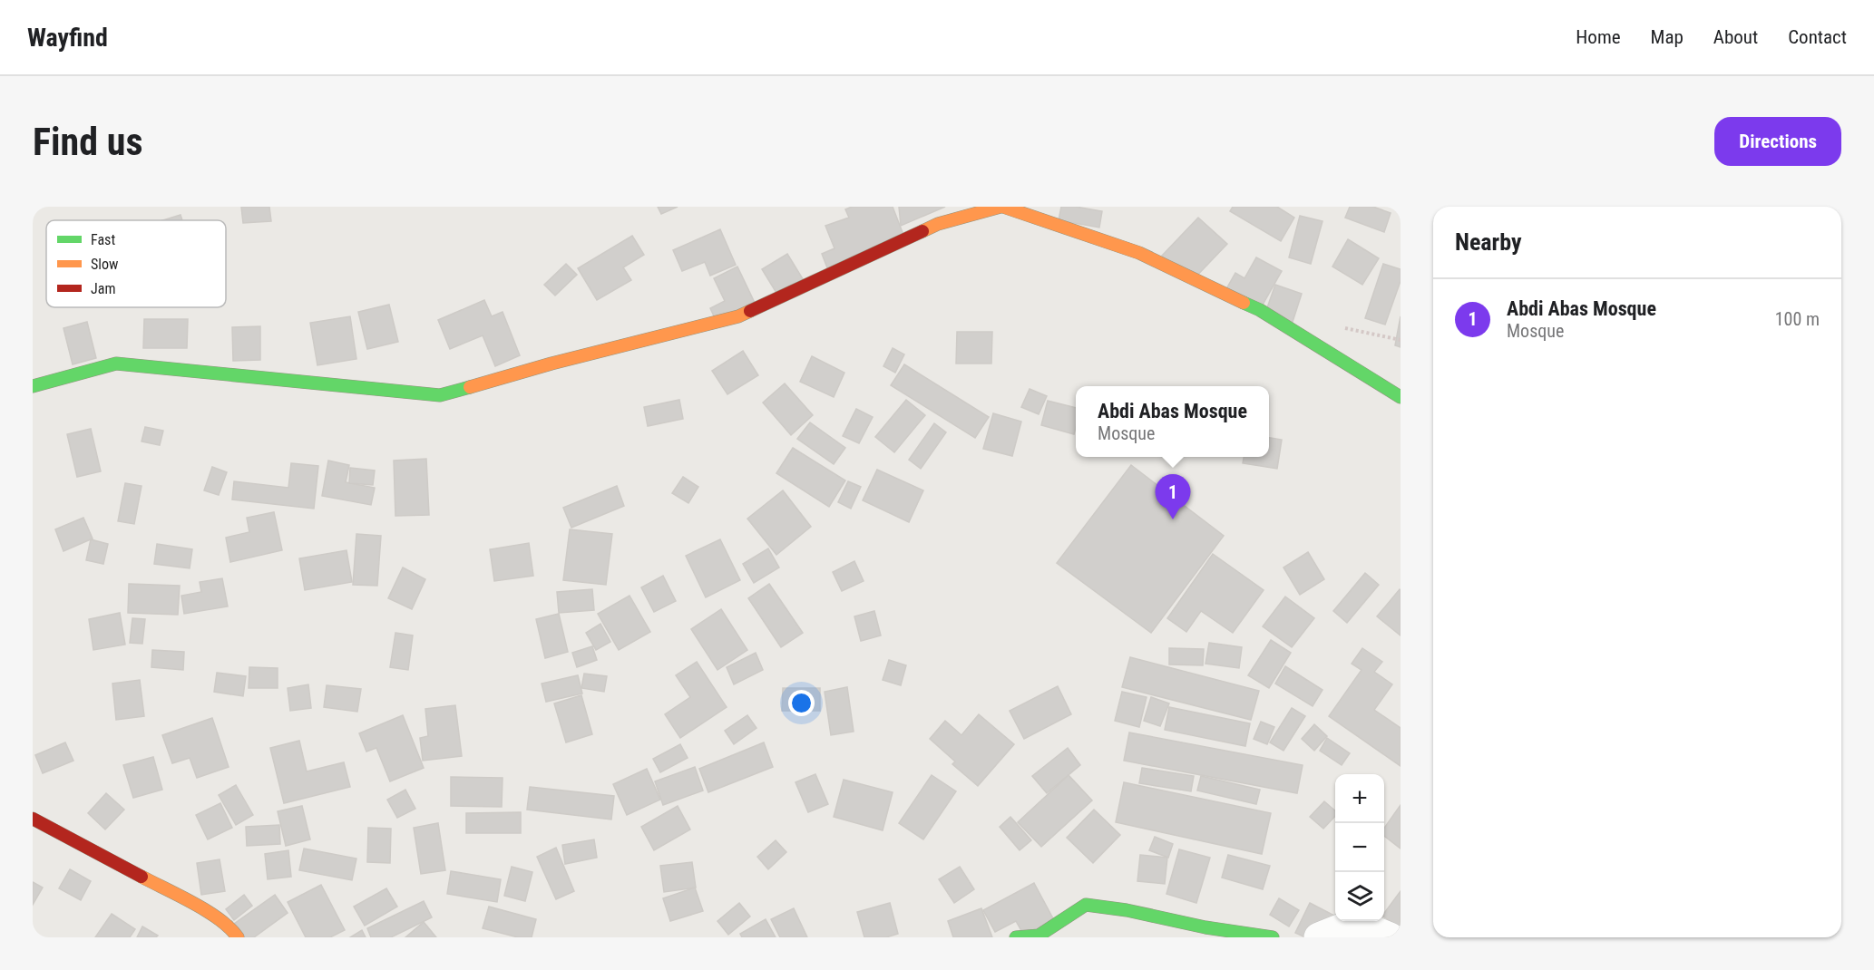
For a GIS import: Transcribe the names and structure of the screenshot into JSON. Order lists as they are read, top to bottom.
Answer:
{
  "legend": ["Fast", "Slow", "Jam"],
  "page": {
    "header": "Wayfind",
    "nav": [
      "Home",
      "Map",
      "About",
      "Contact"
    ],
    "buttons": "Directions",
    "title": "Find us",
    "heading": "Nearby",
    "list": [
      {
        "mark": "1",
        "name": "Abdi Abas Mosque",
        "note": "Mosque",
        "value": "100 m"
      }
    ],
    "popup": ["Abdi Abas Mosque", "Mosque"],
    "pins": "1",
    "map_buttons": ["+", "−"]
  }
}
